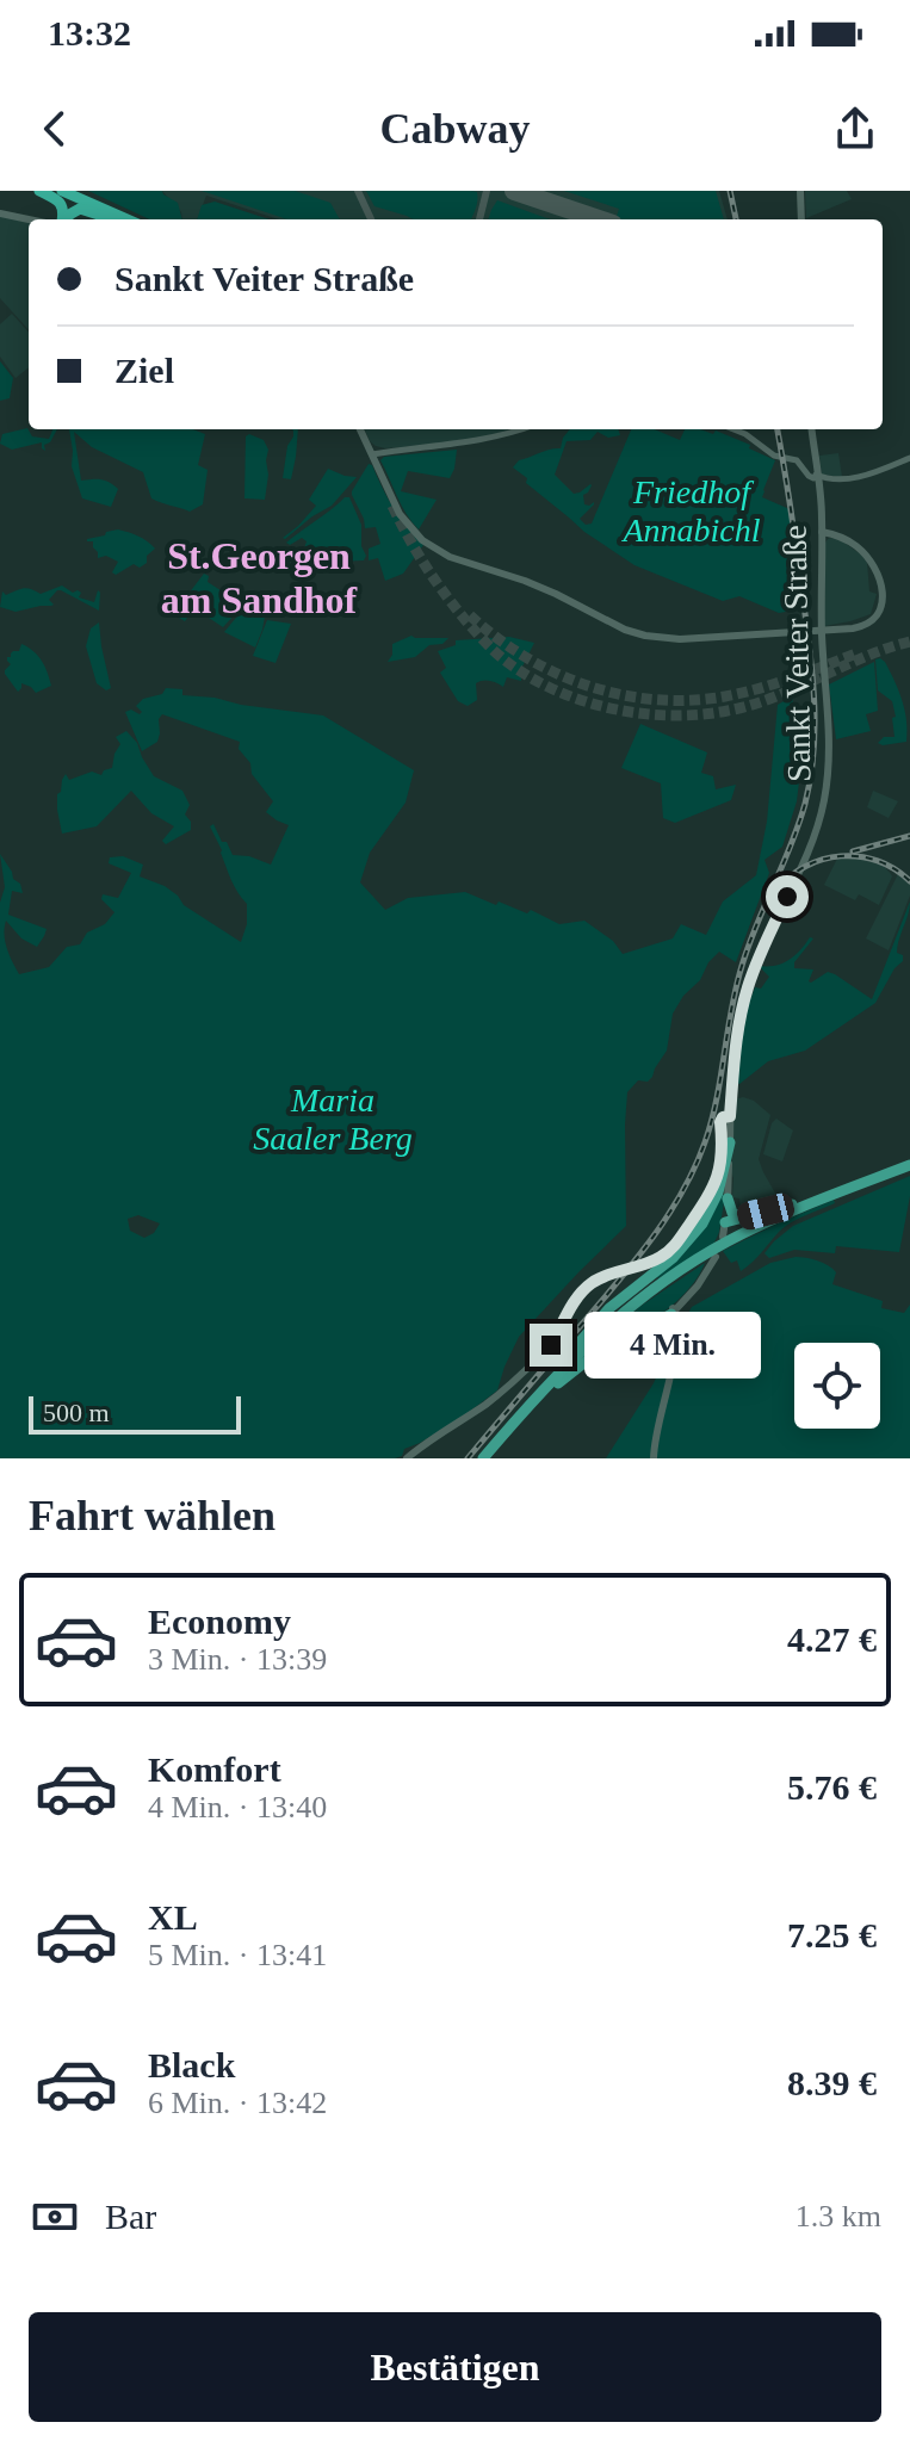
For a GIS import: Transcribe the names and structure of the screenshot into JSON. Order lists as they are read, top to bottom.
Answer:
{
  "streets": {
    "main road": ["Sankt Veiter Straße"]
  },
  "districts": ["St.Georgen am Sandhof"],
  "parks": ["Friedhof Annabichl", "Maria Saaler Berg"],
  "scale_bar": "500 m",
  "page": {
    "status": "13:32",
    "header": "Cabway",
    "banner": ["Sankt Veiter Straße", "Ziel"],
    "bubble": "4 Min.",
    "scale": "500 m",
    "heading": "Fahrt wählen",
    "list": [
      {
        "name": "Economy",
        "note": "3 Min. · 13:39",
        "value": "4.27 €"
      },
      {
        "name": "Komfort",
        "note": "4 Min. · 13:40",
        "value": "5.76 €"
      },
      {
        "name": "XL",
        "note": "5 Min. · 13:41",
        "value": "7.25 €"
      },
      {
        "name": "Black",
        "note": "6 Min. · 13:42",
        "value": "8.39 €"
      }
    ],
    "pay": ["Bar", "1.3 km"],
    "buttons": "Bestätigen"
  }
}
